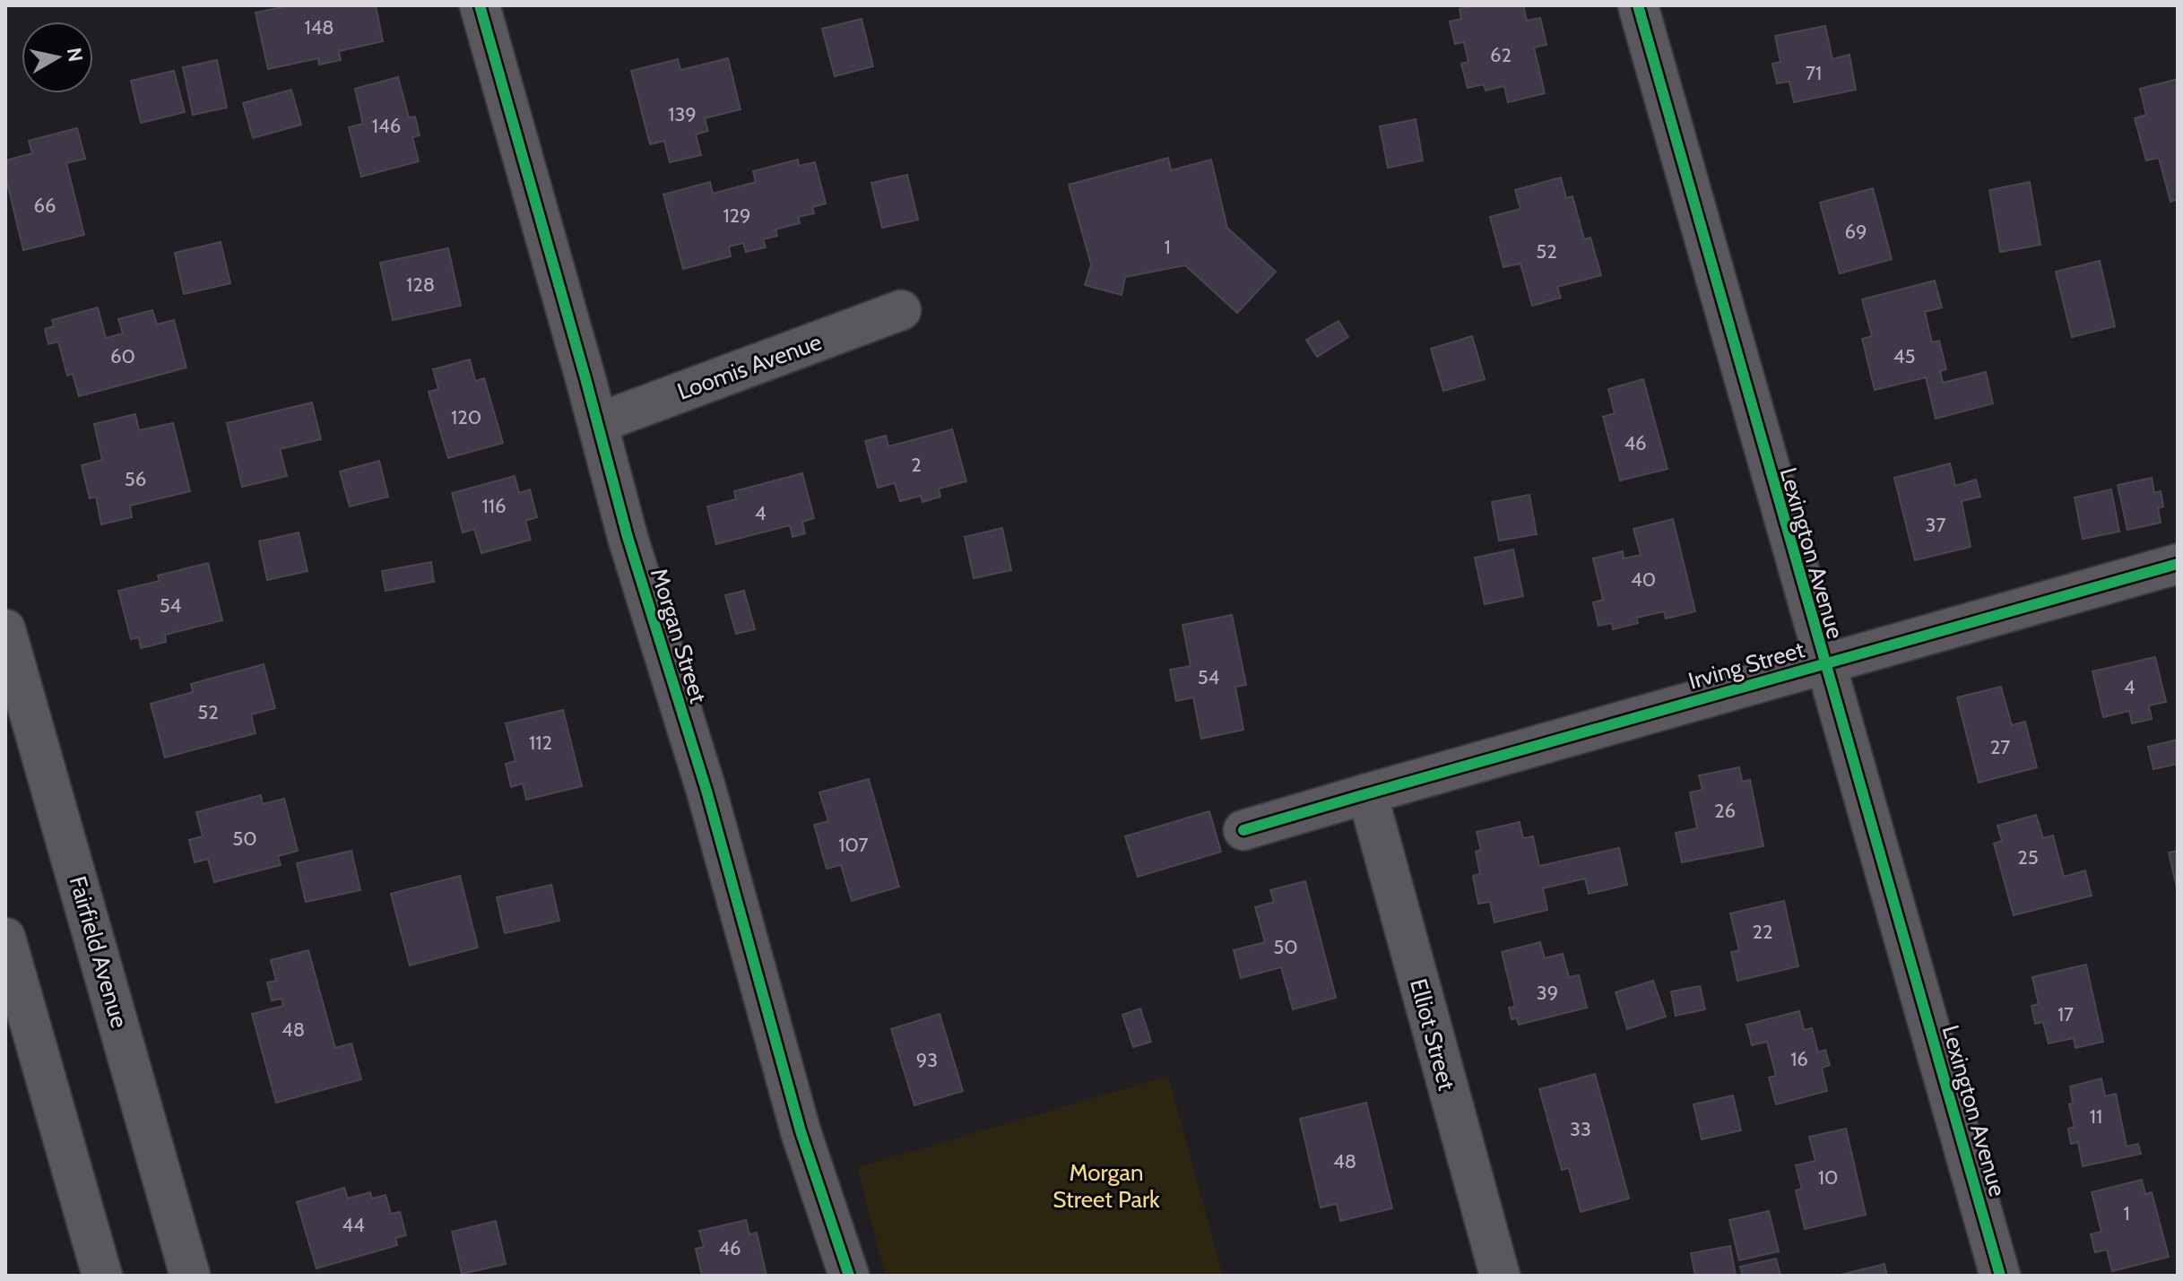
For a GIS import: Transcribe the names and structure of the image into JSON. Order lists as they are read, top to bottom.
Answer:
{
  "streets": {
    "street": [
      "Loomis Avenue",
      "Lexington Avenue",
      "Morgan Street",
      "Irving Street",
      "Fairfield Avenue",
      "Elliot Street"
    ]
  },
  "crossings": [
    ["Loomis Avenue", "Morgan Street"],
    ["Lexington Avenue", "Irving Street"],
    ["Irving Street", "Elliot Street"]
  ],
  "parks": ["Morgan Street Park"],
  "house_numbers": [
    "148",
    "62",
    "71",
    "139",
    "146",
    "66",
    "129",
    "69",
    "1",
    "52",
    "128",
    "60",
    "45",
    "120",
    "46",
    "2",
    "56",
    "116",
    "4",
    "37",
    "40",
    "54",
    "54",
    "4",
    "52",
    "112",
    "27",
    "26",
    "50",
    "107",
    "25",
    "22",
    "50",
    "39",
    "17",
    "48",
    "16",
    "93",
    "11",
    "33",
    "48",
    "10",
    "1",
    "44",
    "46"
  ],
  "north": "right"
}
